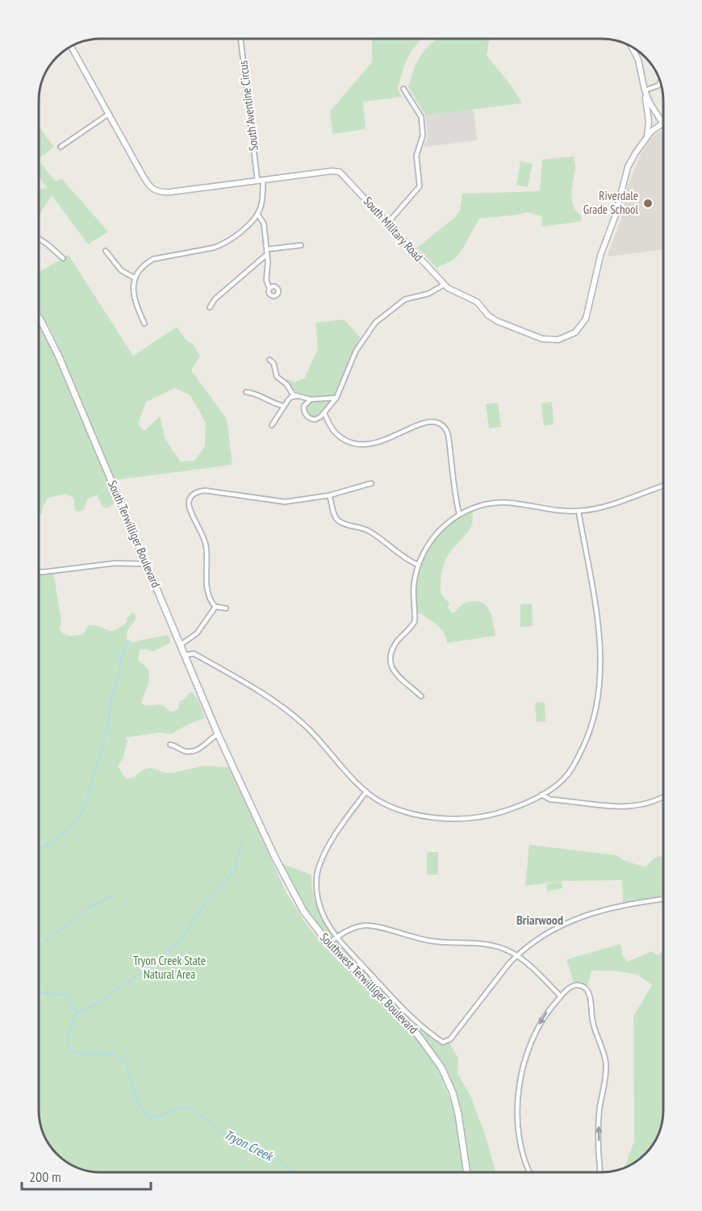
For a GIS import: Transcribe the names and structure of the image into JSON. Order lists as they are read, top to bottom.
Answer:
{
  "streets": {
    "main road": ["South Terwilliger Boulevard", "Southwest Terwilliger Boulevard"],
    "street": ["South Aventine Circus", "South Military Road"]
  },
  "crossings": [
    ["South Aventine Circus", "South Military Road"],
    ["South Terwilliger Boulevard", "Southwest Terwilliger Boulevard"]
  ],
  "districts": ["Briarwood"],
  "water": ["Tryon Creek"],
  "parks": ["Tryon Creek State Natural Area"],
  "places": ["Riverdale Grade School"],
  "scale_bar": "200 m"
}
